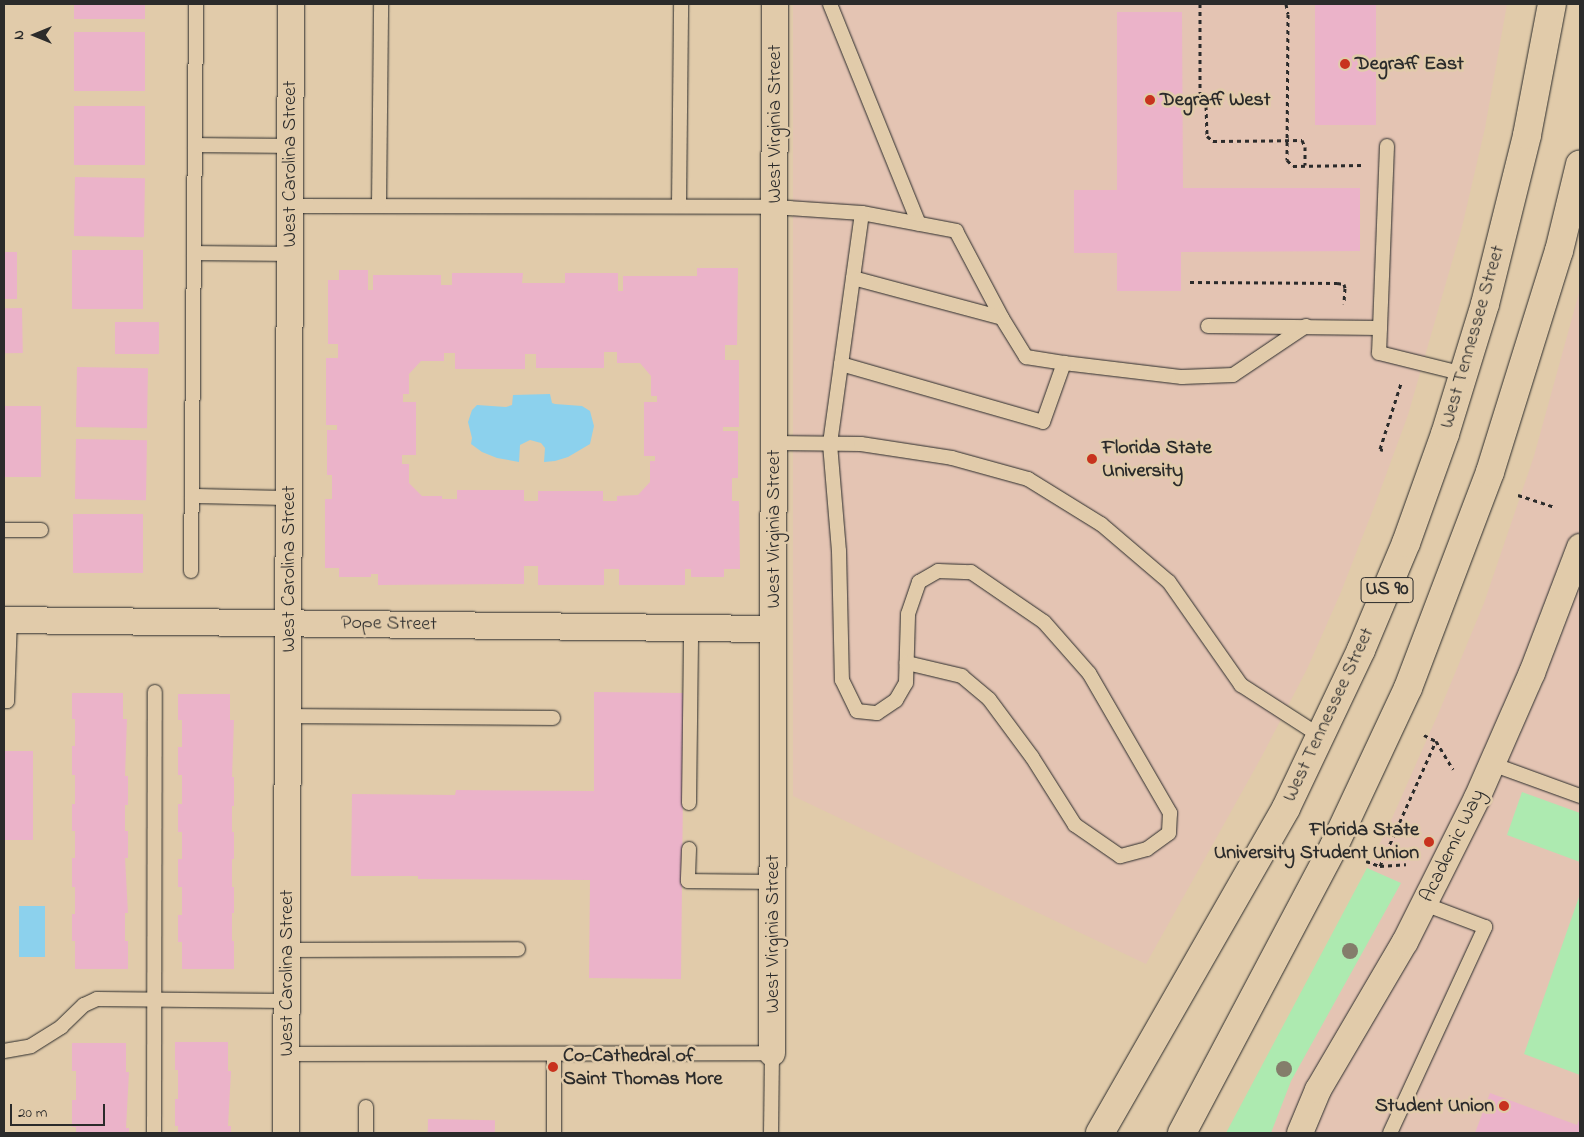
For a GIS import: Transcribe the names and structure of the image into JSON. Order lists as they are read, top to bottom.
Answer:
{
  "streets": {
    "main road": ["West Tennessee Street", "US 90"],
    "street": [
      "West Virginia Street",
      "West Carolina Street",
      "Pope Street",
      "Academic Way"
    ]
  },
  "crossings": [
    ["West Virginia Street", "Pope Street"],
    ["West Carolina Street", "Pope Street"]
  ],
  "places": [
    "Degraff East",
    "Degraff West",
    "Florida State University",
    "Florida State University Student Union",
    "Co-Cathedral of Saint Thomas More",
    "Student Union"
  ],
  "scale_bar": "20 m",
  "north": "left"
}
